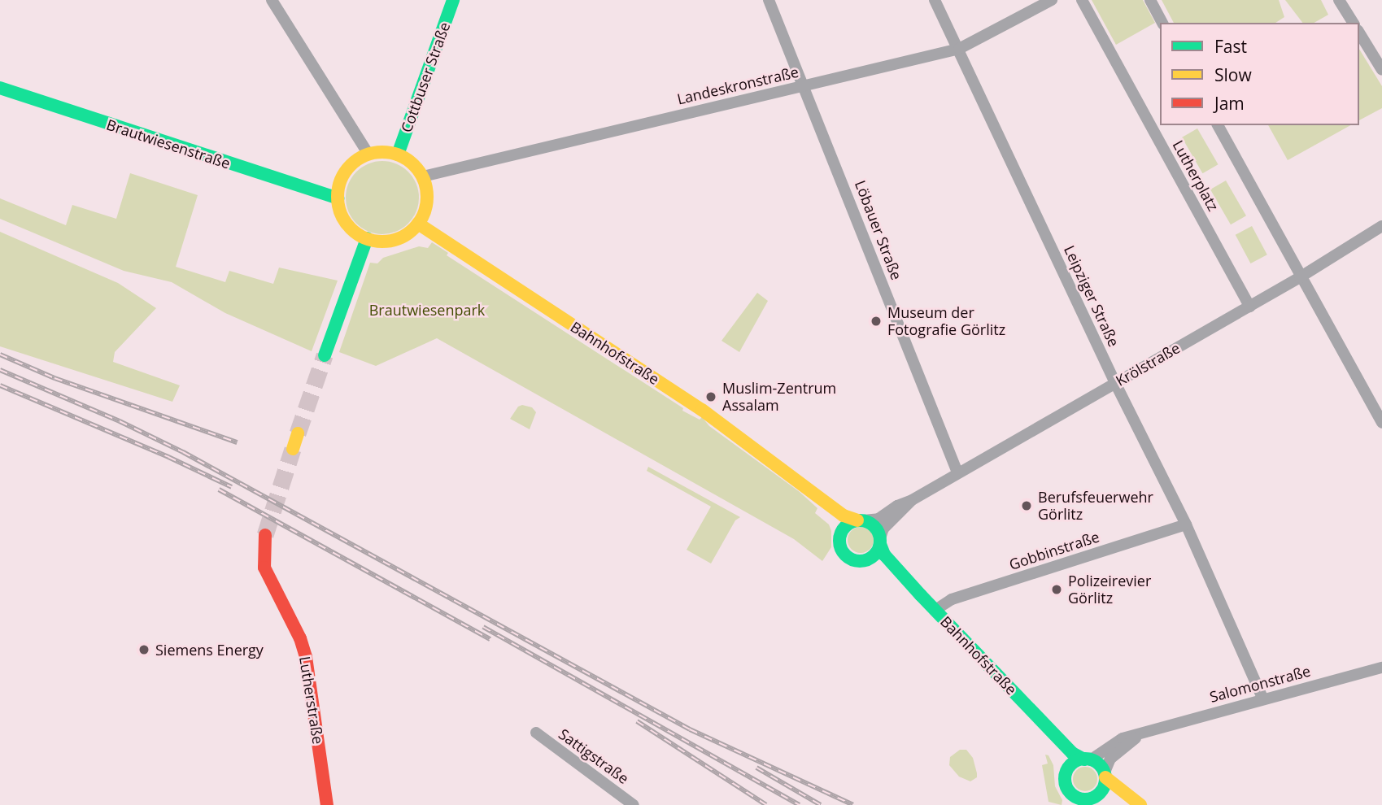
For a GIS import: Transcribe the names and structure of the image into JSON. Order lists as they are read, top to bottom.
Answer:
{
  "streets": {
    "main road": [
      "Cottbuser Straße",
      "Brautwiesenstraße",
      "Bahnhofstraße",
      "Krölstraße",
      "Lutherstraße"
    ],
    "street": [
      "Landeskronstraße",
      "Lutherplatz",
      "Löbauer Straße",
      "Leipziger Straße",
      "Gobbinstraße",
      "Salomonstraße",
      "Sattigstraße"
    ]
  },
  "crossings": [
    ["Cottbuser Straße", "Landeskronstraße"],
    ["Cottbuser Straße", "Brautwiesenstraße"],
    ["Cottbuser Straße", "Bahnhofstraße"],
    ["Landeskronstraße", "Brautwiesenstraße"],
    ["Landeskronstraße", "Löbauer Straße"],
    ["Landeskronstraße", "Leipziger Straße"],
    ["Landeskronstraße", "Bahnhofstraße"],
    ["Brautwiesenstraße", "Bahnhofstraße"],
    ["Lutherplatz", "Krölstraße"],
    ["Löbauer Straße", "Krölstraße"],
    ["Leipziger Straße", "Krölstraße"],
    ["Leipziger Straße", "Gobbinstraße"],
    ["Leipziger Straße", "Salomonstraße"],
    ["Bahnhofstraße", "Krölstraße"],
    ["Bahnhofstraße", "Gobbinstraße"],
    ["Bahnhofstraße", "Salomonstraße"]
  ],
  "parks": ["Brautwiesenpark"],
  "places": [
    "Museum der Fotografie Görlitz",
    "Muslim-Zentrum Assalam",
    "Berufsfeuerwehr Görlitz",
    "Polizeirevier Görlitz",
    "Siemens Energy"
  ],
  "legend": ["Fast", "Slow", "Jam"]
}
